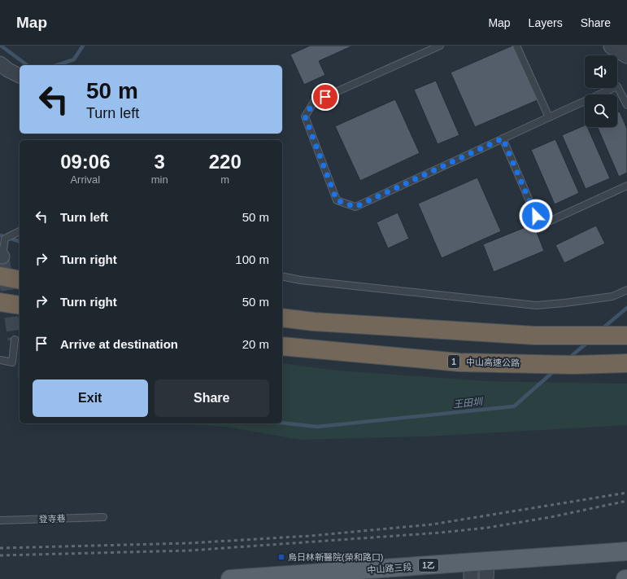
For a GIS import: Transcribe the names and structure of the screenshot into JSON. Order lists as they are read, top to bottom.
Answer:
{
  "streets": {
    "highway": ["1", "中山高速公路"],
    "main road": ["1乙", "中山路三段"],
    "lane": ["登寺巷"]
  },
  "water": ["王田圳"],
  "places": {
    "transit": ["烏日林新醫院(榮和路口)"]
  },
  "page": {
    "header": "Map",
    "nav": ["Map", "Layers", "Share"],
    "turn": ["50 m", "Turn left"],
    "eta": [
      "09:06",
      "Arrival",
      "3",
      "min",
      "220",
      "m"
    ],
    "list": [
      {
        "name": "Turn left",
        "value": "50 m"
      },
      {
        "name": "Turn right",
        "value": "100 m"
      },
      {
        "name": "Turn right",
        "value": "50 m"
      },
      {
        "name": "Arrive at destination",
        "value": "20 m"
      }
    ],
    "buttons": ["Exit", "Share"]
  }
}
